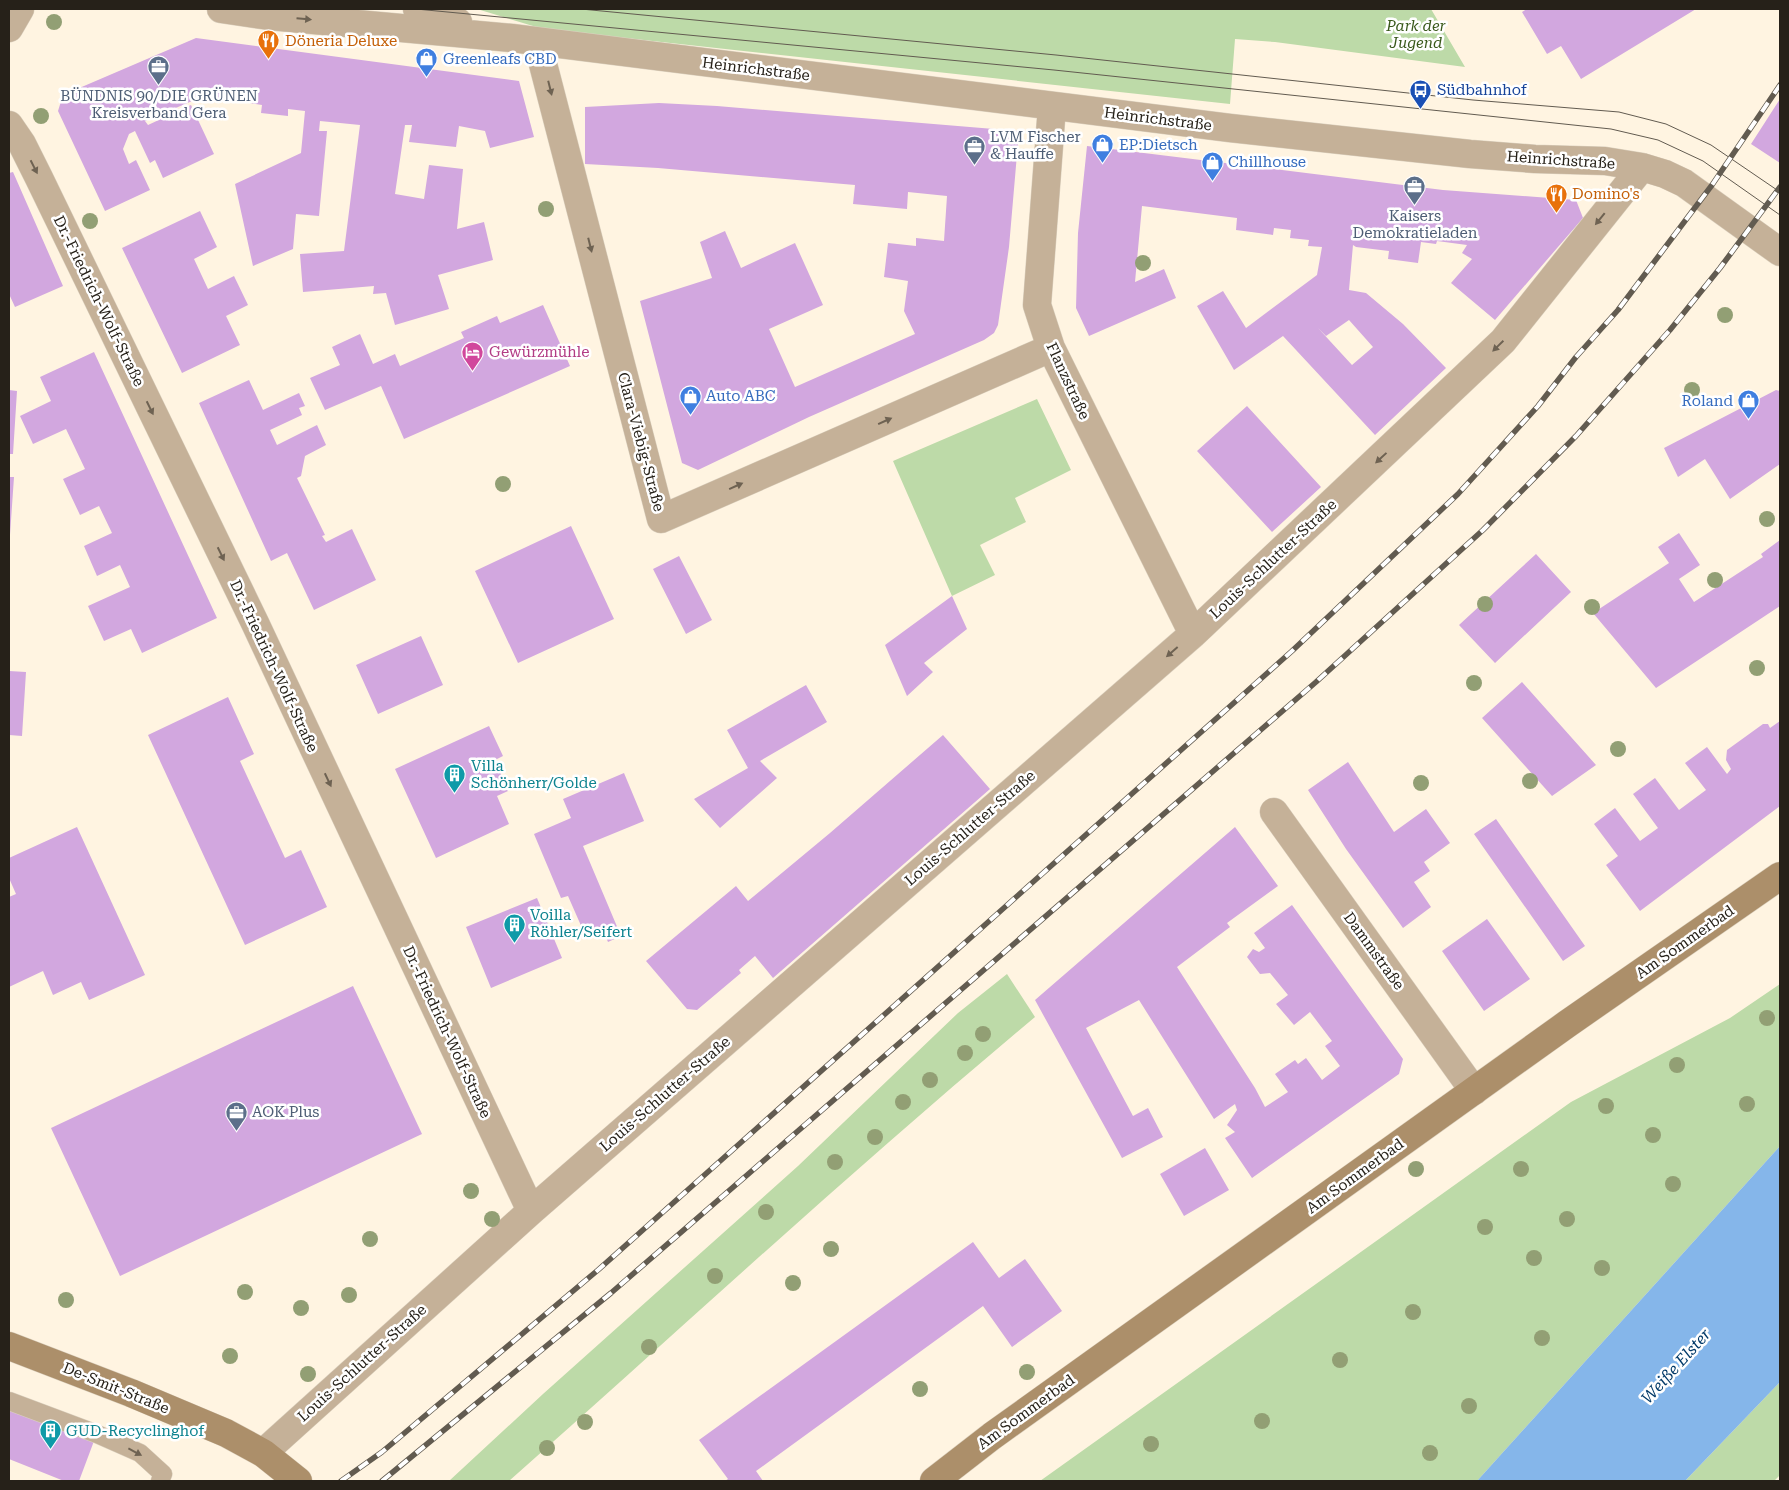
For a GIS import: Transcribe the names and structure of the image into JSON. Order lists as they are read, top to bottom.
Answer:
{
  "streets": {
    "main road": ["Am Sommerbad", "De-Smit-Straße"],
    "street": [
      "Heinrichstraße",
      "Dr.-Friedrich-Wolf-Straße",
      "Flanzstraße",
      "Clara-Viebig-Straße",
      "Louis-Schlutter-Straße",
      "Dammstraße"
    ]
  },
  "crossings": [
    ["Heinrichstraße", "Flanzstraße"],
    ["Heinrichstraße", "Clara-Viebig-Straße"],
    ["Heinrichstraße", "Louis-Schlutter-Straße"],
    ["Dr.-Friedrich-Wolf-Straße", "Louis-Schlutter-Straße"],
    ["Flanzstraße", "Clara-Viebig-Straße"],
    ["Flanzstraße", "Louis-Schlutter-Straße"],
    ["Louis-Schlutter-Straße", "De-Smit-Straße"],
    ["Am Sommerbad", "Dammstraße"]
  ],
  "one_way": ["Dr.-Friedrich-Wolf-Straße", "Louis-Schlutter-Straße"],
  "water": ["Weiße Elster"],
  "parks": ["Park der Jugend"],
  "places": {
    "restaurant": ["Döneria Deluxe", "Domino's"],
    "shop": [
      "Greenleafs CBD",
      "EP:Dietsch",
      "Chillhouse",
      "Auto ABC",
      "Roland"
    ],
    "office": [
      "BÜNDNIS 90/DIE GRÜNEN Kreisverband Gera",
      "LVM Fischer & Hauffe",
      "Kaisers Demokratieladen",
      "AOK Plus"
    ],
    "bus stop": ["Südbahnhof"],
    "hotel": ["Gewürzmühle"],
    "building": ["Villa Schönherr/Golde", "Voilla Röhler/Seifert", "GUD-Recyclinghof"]
  }
}
